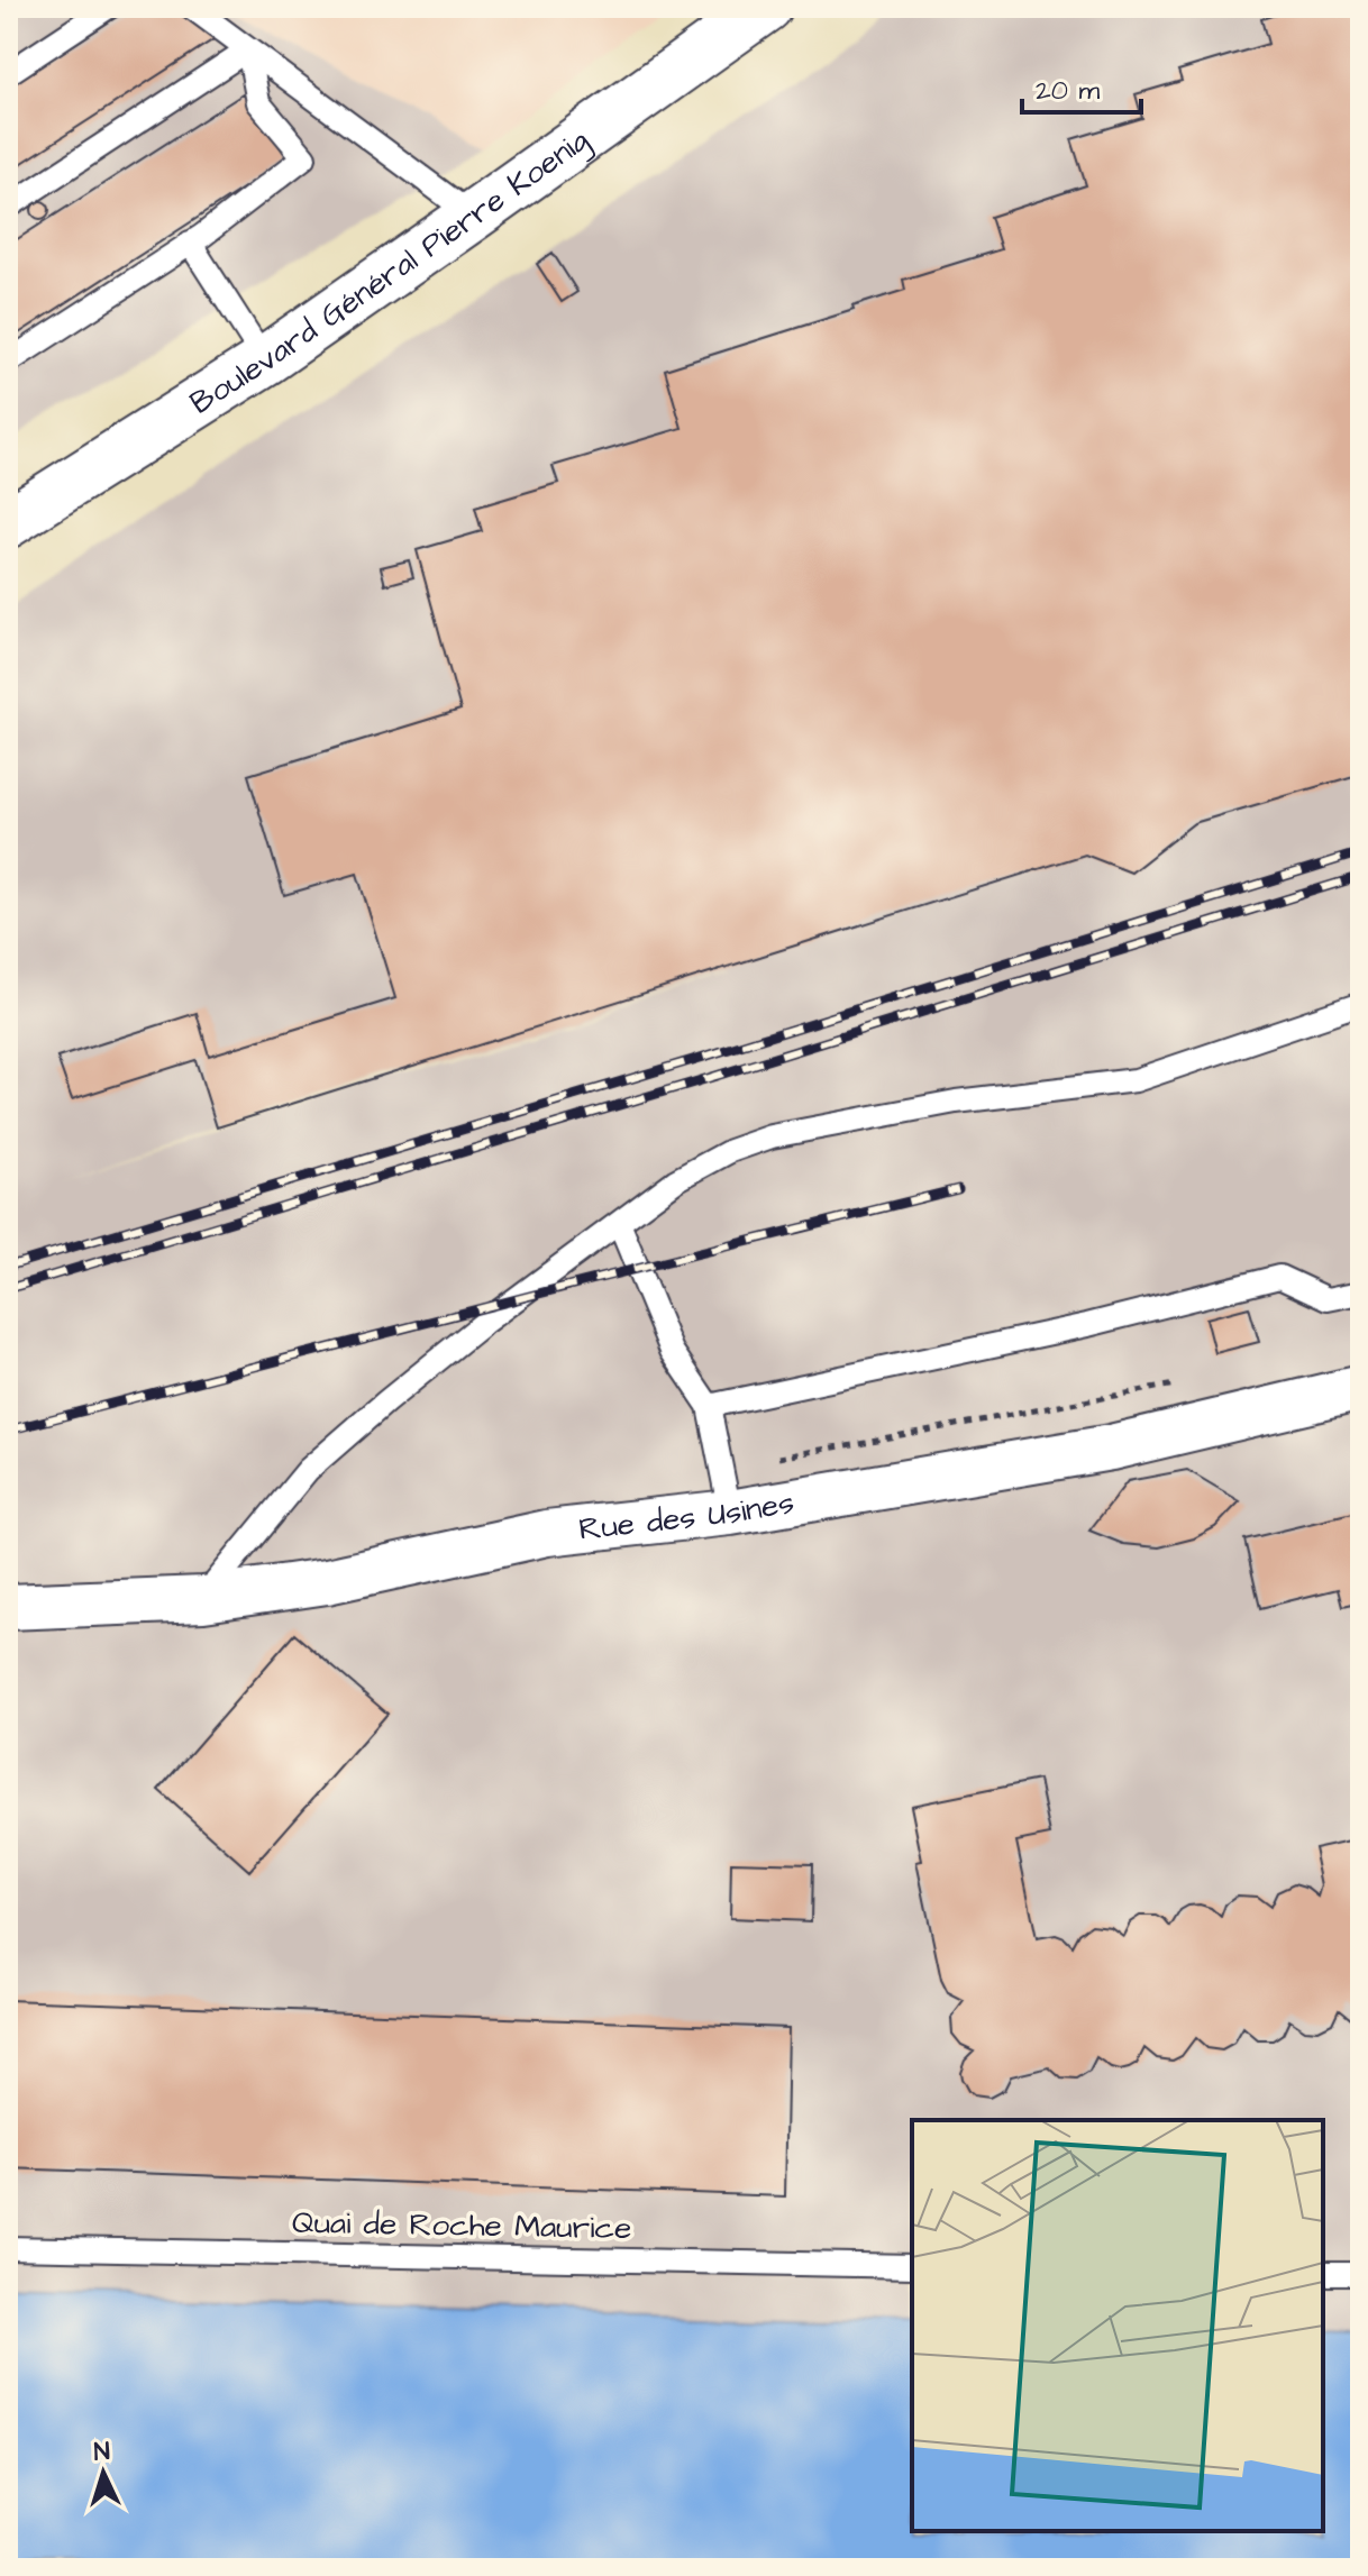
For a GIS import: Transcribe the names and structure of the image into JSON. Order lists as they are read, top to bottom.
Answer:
{
  "streets": {
    "main road": ["Boulevard Général Pierre Koenig"],
    "street": ["Rue des Usines"],
    "lane": ["Quai de Roche Maurice"]
  },
  "scale_bar": "20 m",
  "north": "top"
}
